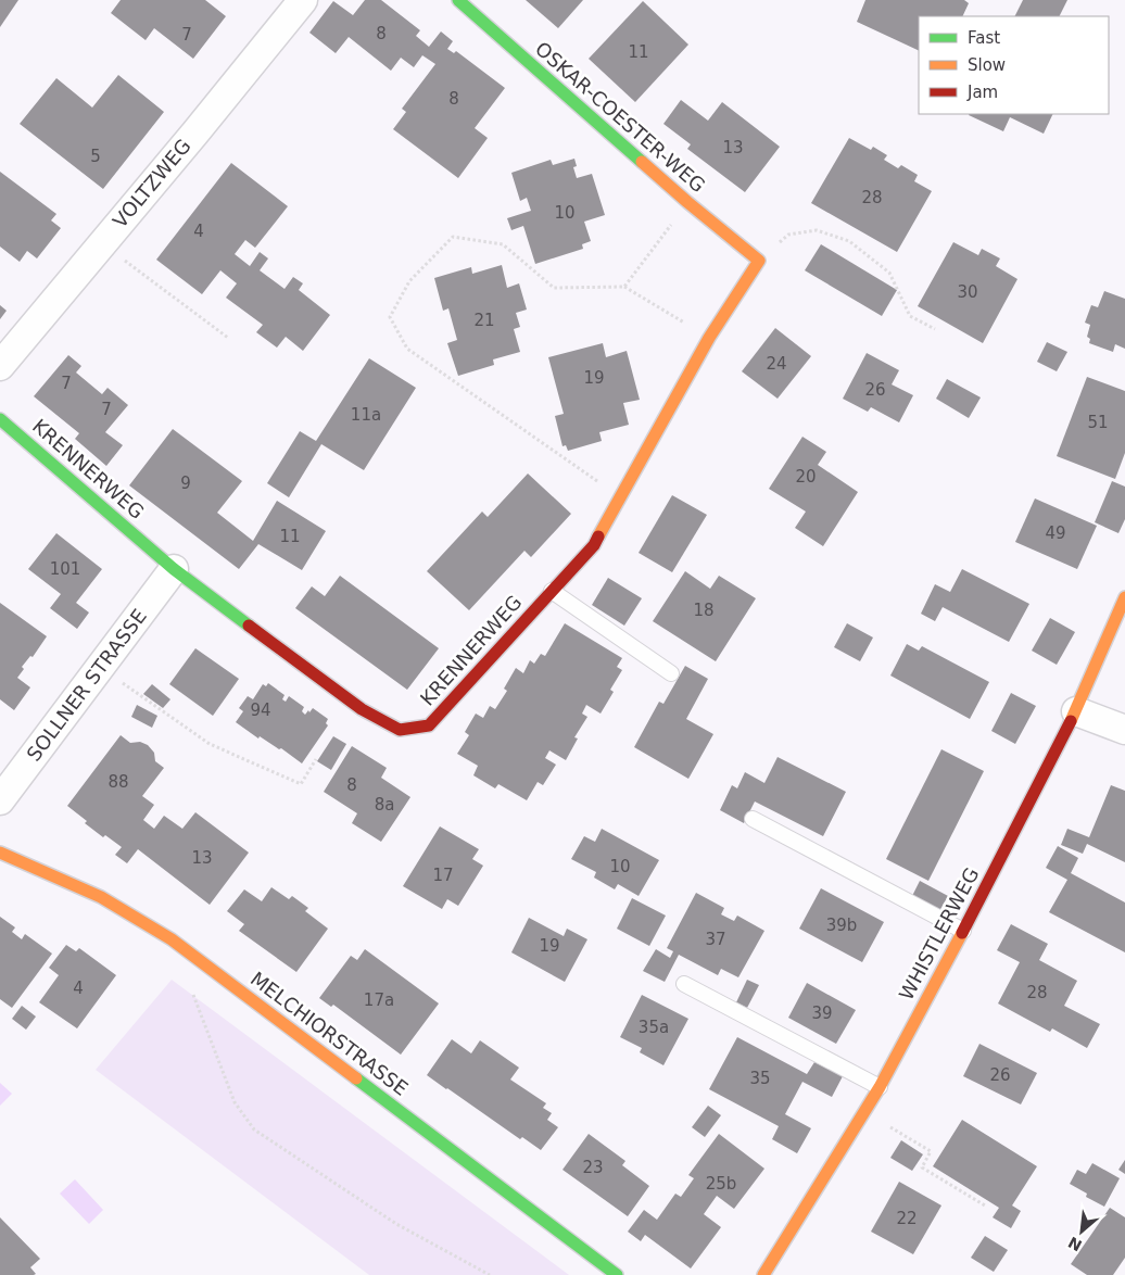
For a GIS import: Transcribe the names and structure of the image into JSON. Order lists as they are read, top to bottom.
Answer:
{
  "streets": {
    "street": [
      "OSKAR-COESTER-WEG",
      "VOLTZWEG",
      "KRENNERWEG",
      "SOLLNER STRASSE",
      "WHISTLERWEG",
      "MELCHIORSTRASSE"
    ]
  },
  "crossings": [
    ["OSKAR-COESTER-WEG", "KRENNERWEG"],
    ["KRENNERWEG", "SOLLNER STRASSE"]
  ],
  "house_numbers": [
    "8",
    "7",
    "11",
    "8",
    "13",
    "5",
    "28",
    "10",
    "4",
    "30",
    "21",
    "24",
    "19",
    "7",
    "26",
    "7",
    "11a",
    "51",
    "20",
    "9",
    "49",
    "11",
    "101",
    "18",
    "94",
    "88",
    "8",
    "8a",
    "13",
    "10",
    "17",
    "39b",
    "37",
    "19",
    "4",
    "28",
    "17a",
    "39",
    "35a",
    "26",
    "35",
    "23",
    "25b",
    "22"
  ],
  "legend": ["Fast", "Slow", "Jam"],
  "north": "bottom left"
}
